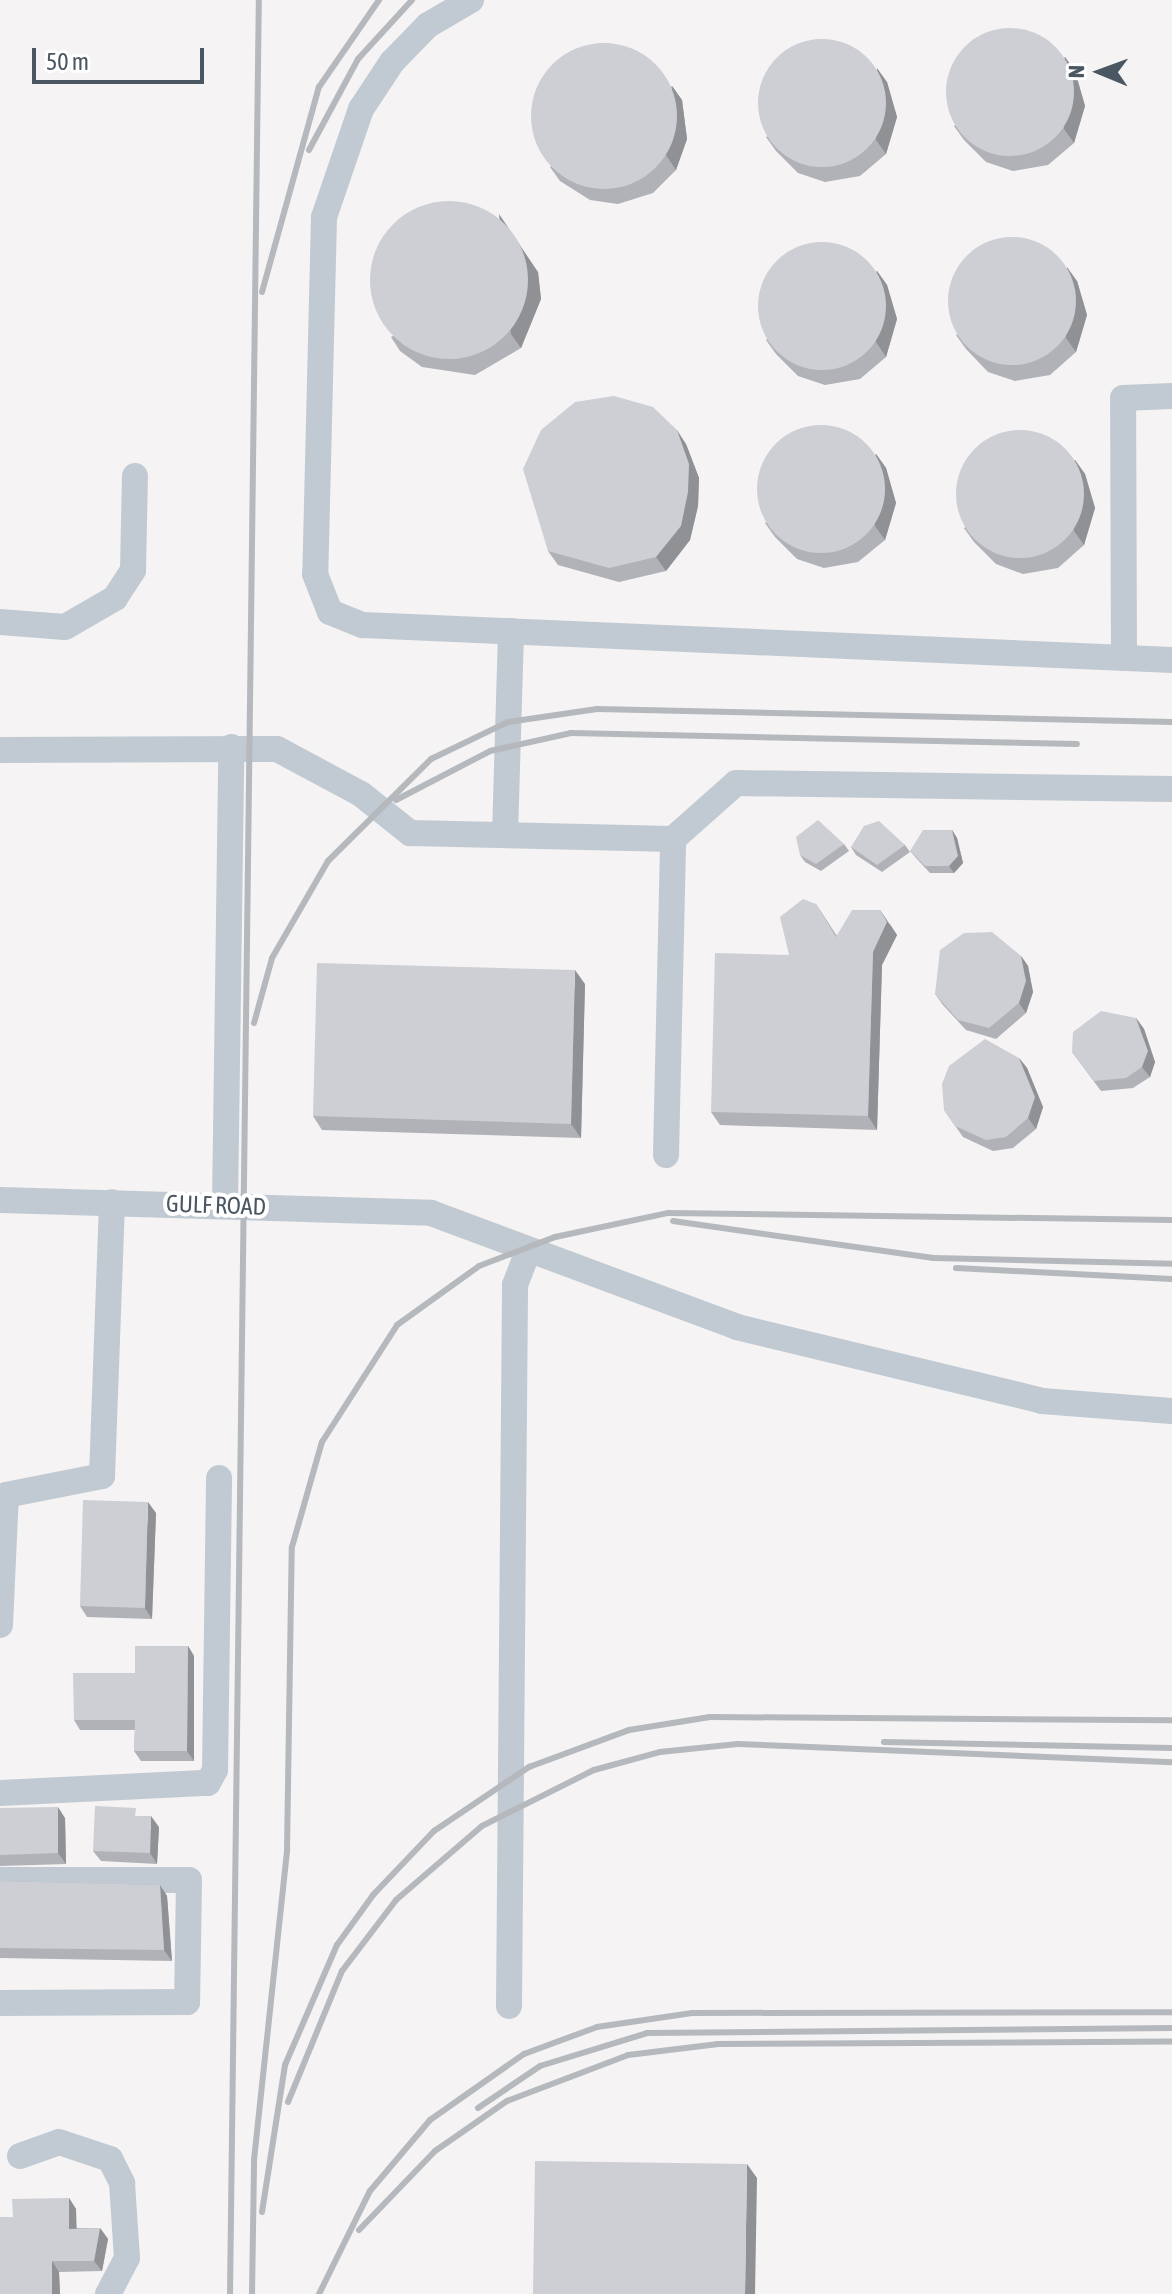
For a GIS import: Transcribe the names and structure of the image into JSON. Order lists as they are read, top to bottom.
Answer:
{
  "streets": {
    "street": ["GULF ROAD"]
  },
  "scale_bar": "50 m",
  "north": "left"
}
